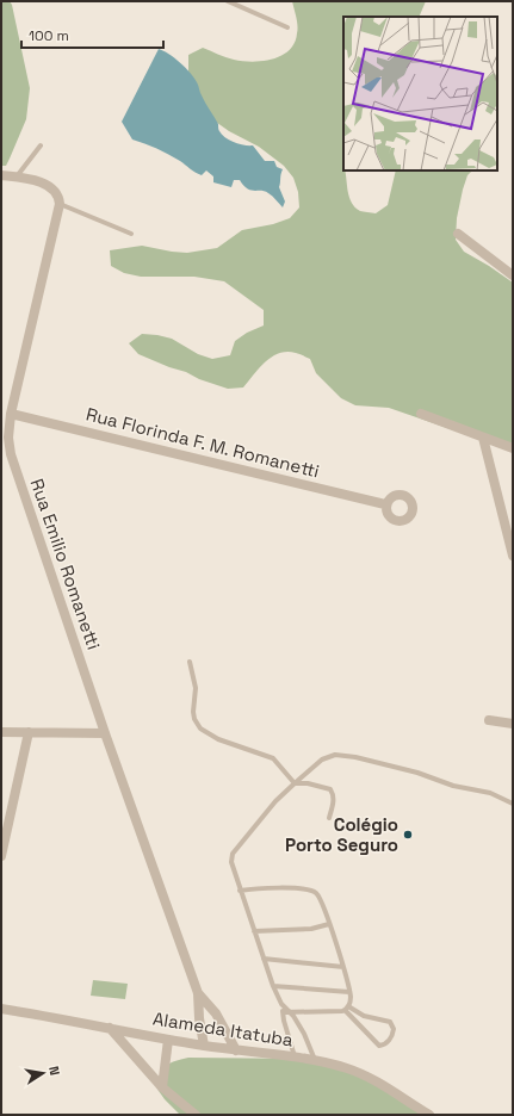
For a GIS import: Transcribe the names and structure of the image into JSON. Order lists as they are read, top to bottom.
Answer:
{
  "streets": {
    "street": ["Rua Florinda F. M. Romanetti", "Rua Emilio Romanetti", "Alameda Itatuba"]
  },
  "crossings": [
    ["Rua Florinda F. M. Romanetti", "Rua Emilio Romanetti"],
    ["Rua Emilio Romanetti", "Alameda Itatuba"]
  ],
  "places": ["Colégio Porto Seguro"],
  "scale_bar": "100 m",
  "north": "right"
}
